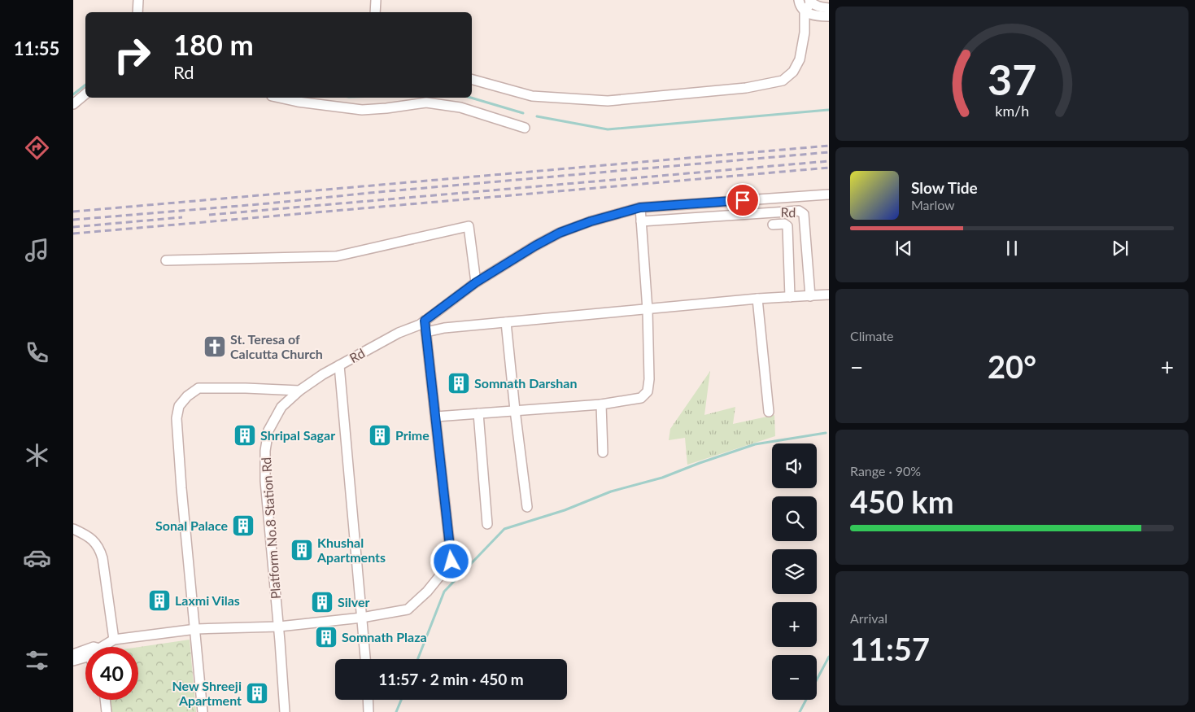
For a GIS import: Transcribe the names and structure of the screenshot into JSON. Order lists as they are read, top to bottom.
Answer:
{
  "streets": {
    "street": ["Rd", "Platform No.8 Station Rd"]
  },
  "crossings": [
    ["Rd", "Platform No.8 Station Rd"]
  ],
  "places": {
    "church": ["St. Teresa of Calcutta Church"],
    "building": [
      "Somnath Darshan",
      "Shripal Sagar",
      "Prime",
      "Sonal Palace",
      "Khushal Apartments",
      "Laxmi Vilas",
      "Silver",
      "Somnath Plaza",
      "New Shreeji Apartment"
    ]
  },
  "page": {
    "tabs": "11:55",
    "turn": ["180 m", "Rd"],
    "song": ["Slow Tide", "Marlow"],
    "tile": [
      "Climate",
      ["Range · 90%", "450 km"],
      ["Arrival", "11:57"]
    ],
    "heat": ["−", "20°", "+"],
    "map_buttons": ["+", "−"],
    "limit": "40",
    "trip": "11:57 · 2 min · 450 m",
    "gauge": ["37", "km/h"]
  }
}
